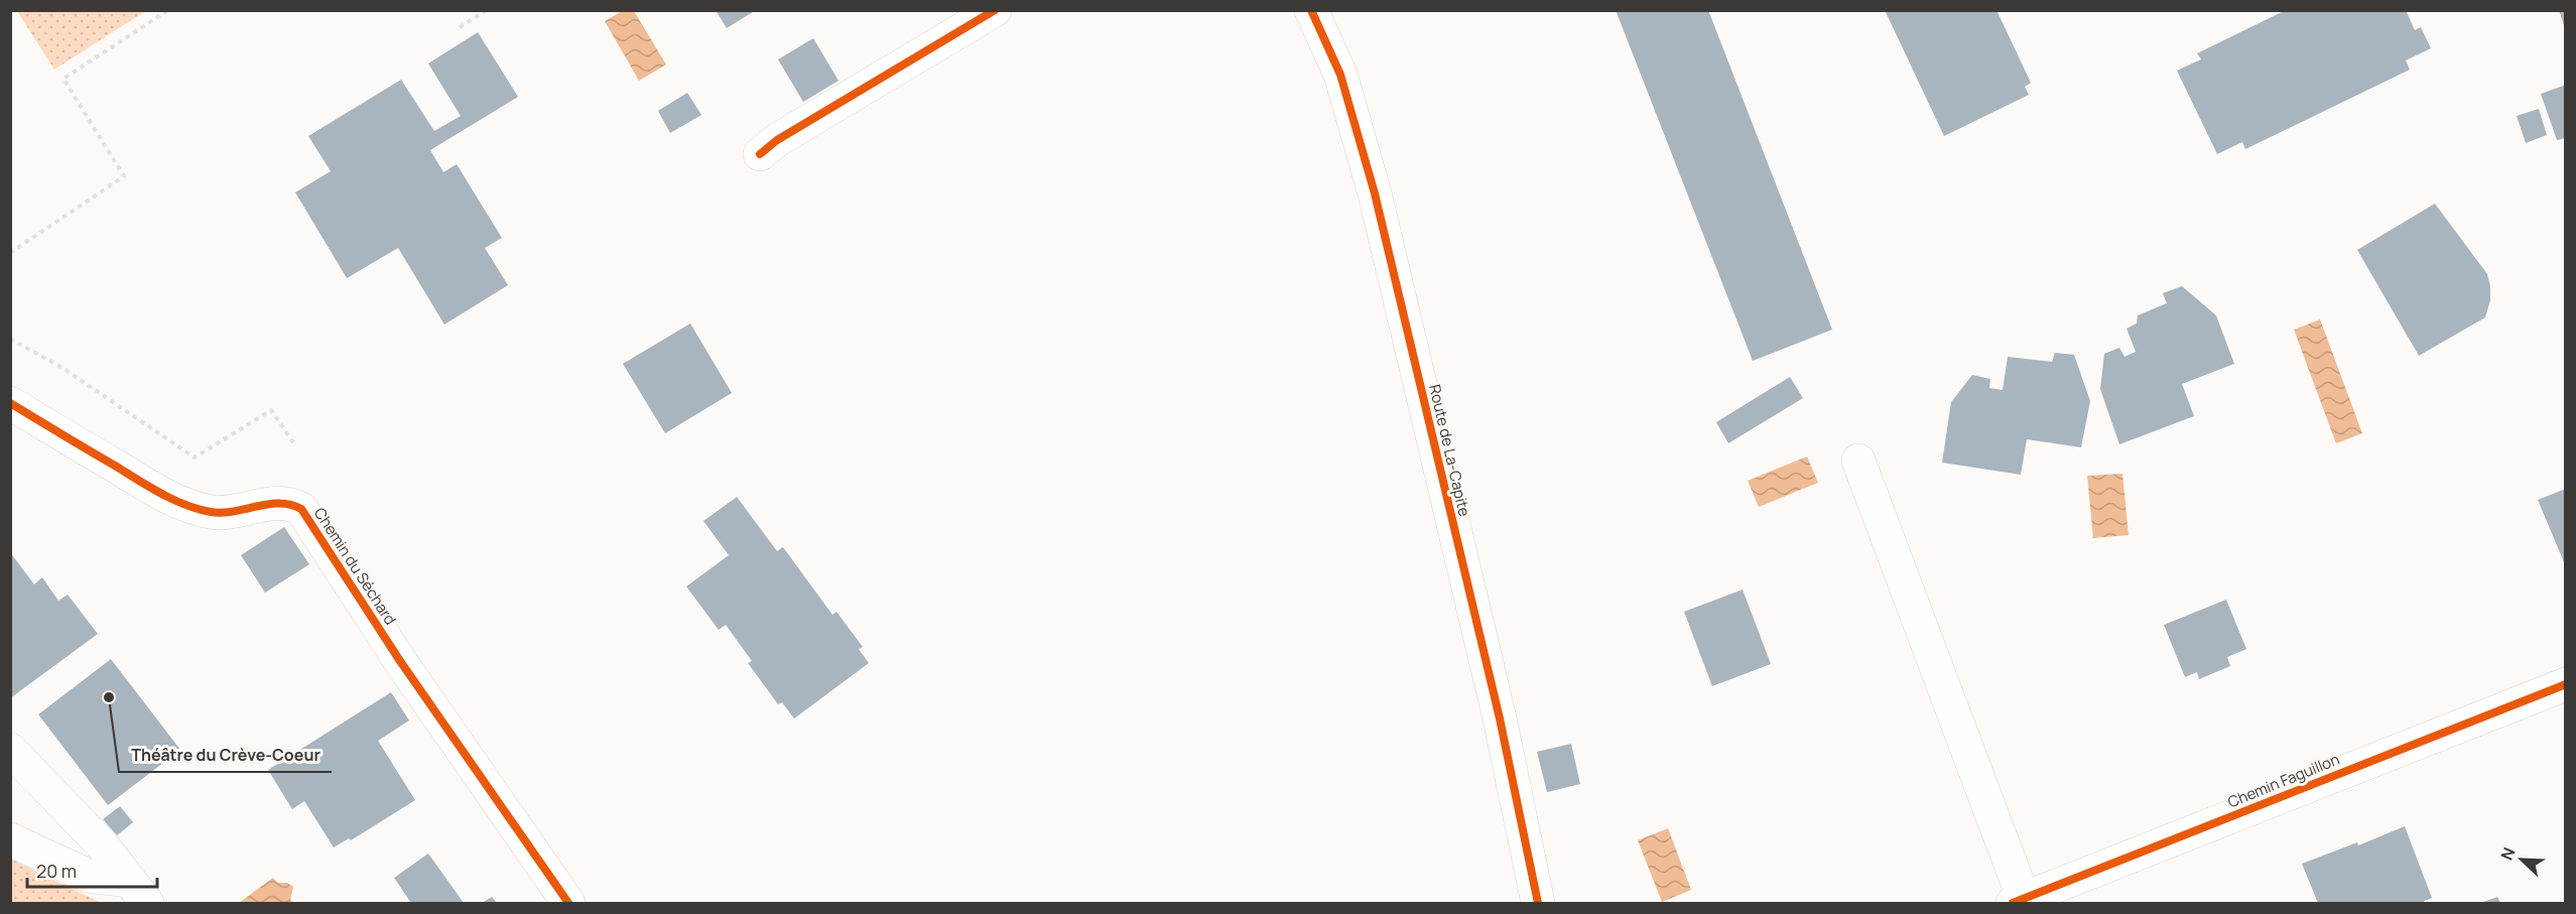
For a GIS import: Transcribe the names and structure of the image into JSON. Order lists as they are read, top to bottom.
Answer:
{
  "streets": {
    "street": ["Route de La-Capite", "Chemin du Séchard", "Chemin Faguillon"]
  },
  "places": ["Théâtre du Crève-Coeur"],
  "scale_bar": "20 m",
  "north": "top left"
}
